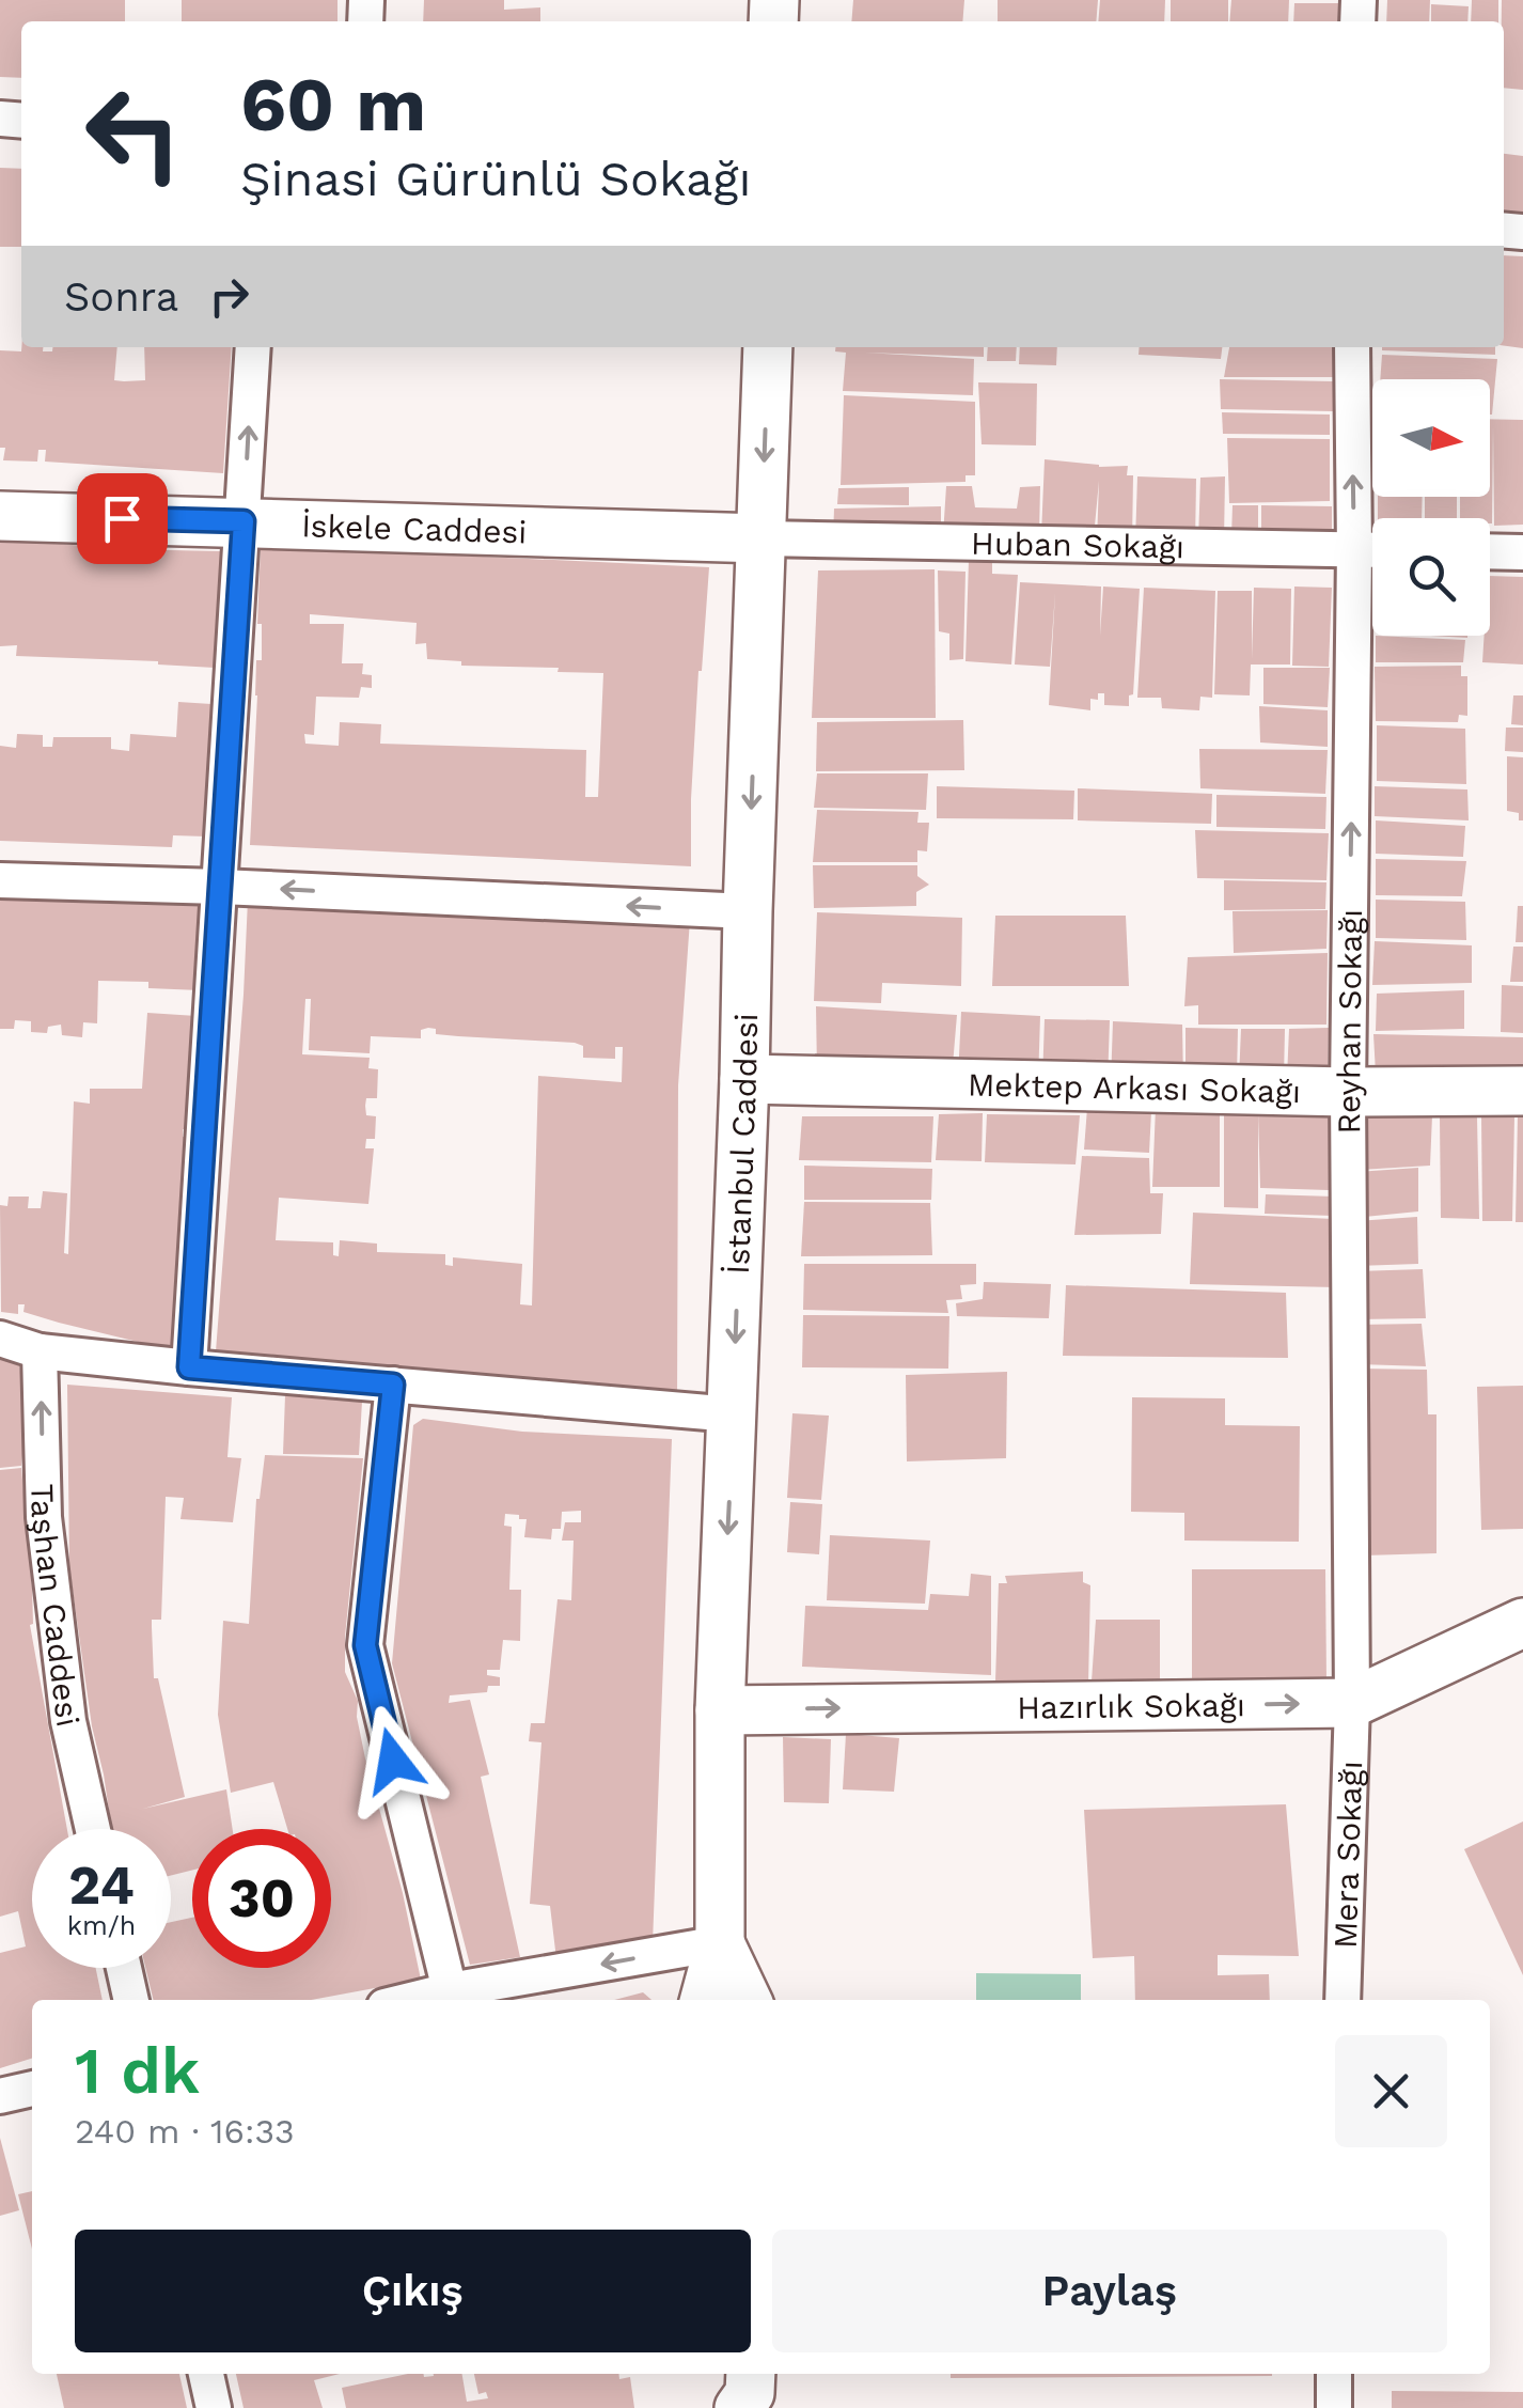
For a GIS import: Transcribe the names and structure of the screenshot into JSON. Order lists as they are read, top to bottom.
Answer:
{
  "streets": {
    "street": [
      "İskele Caddesi",
      "Huban Sokağı",
      "Reyhan Sokağı",
      "Mektep Arkası Sokağı",
      "İstanbul Caddesi",
      "Taşhan Caddesi",
      "Hazırlık Sokağı",
      "Mera Sokağı"
    ]
  },
  "crossings": [
    ["İskele Caddesi", "Huban Sokağı"],
    ["İskele Caddesi", "İstanbul Caddesi"],
    ["Huban Sokağı", "Reyhan Sokağı"],
    ["Huban Sokağı", "İstanbul Caddesi"],
    ["Reyhan Sokağı", "Mektep Arkası Sokağı"],
    ["Reyhan Sokağı", "Hazırlık Sokağı"],
    ["Reyhan Sokağı", "Mera Sokağı"],
    ["Mektep Arkası Sokağı", "İstanbul Caddesi"],
    ["İstanbul Caddesi", "Hazırlık Sokağı"],
    ["Hazırlık Sokağı", "Mera Sokağı"]
  ],
  "one_way": ["Reyhan Sokağı", "İstanbul Caddesi", "Hazırlık Sokağı"],
  "north": "right",
  "page": {
    "turn": ["60 m", "Şinasi Gürünlü Sokağı"],
    "then": "Sonra",
    "speed": "24 km/h",
    "limit": "30",
    "heading": ["1 dk", "240 m · 16:33"],
    "buttons": ["Çıkış", "Paylaş"]
  }
}
